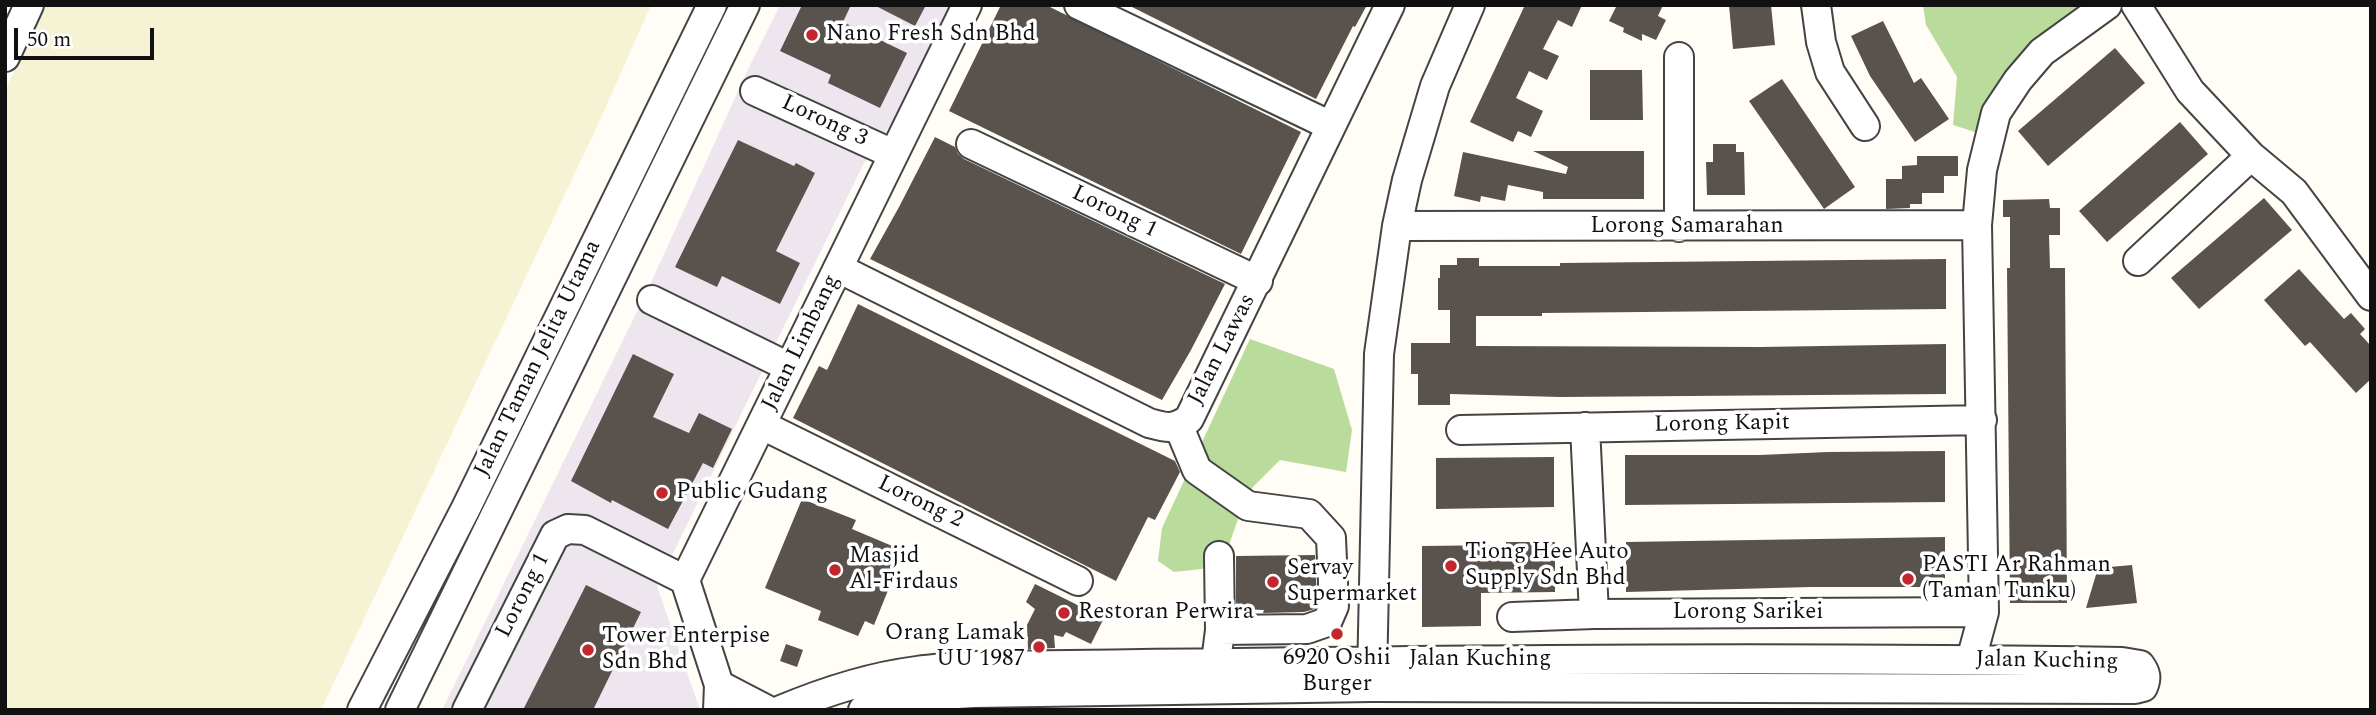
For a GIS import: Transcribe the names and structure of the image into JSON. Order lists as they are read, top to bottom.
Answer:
{
  "streets": {
    "street": [
      "Lorong 3",
      "Lorong 1",
      "Lorong Samarahan",
      "Jalan Limbang",
      "Jalan Lawas",
      "Jalan Taman Jelita Utama",
      "Lorong Kapit",
      "Lorong 2",
      "Lorong Sarikei",
      "Jalan Kuching"
    ]
  },
  "crossings": [
    ["Lorong 3", "Jalan Limbang"],
    ["Lorong 1", "Jalan Limbang"],
    ["Lorong 1", "Jalan Lawas"],
    ["Jalan Limbang", "Jalan Lawas"],
    ["Jalan Limbang", "Lorong 2"]
  ],
  "places": [
    "Nano Fresh Sdn Bhd",
    "Public Gudang",
    "Tiong Hee Auto Supply Sdn Bhd",
    "Masjid Al-Firdaus",
    "PASTI Ar Rahman (Taman Tunku)",
    "Servay Supermarket",
    "Restoran Perwira",
    "6920 Oshii Burger",
    "Orang Lamak UU 1987",
    "Tower Enterpise Sdn Bhd"
  ],
  "scale_bar": "50 m"
}
